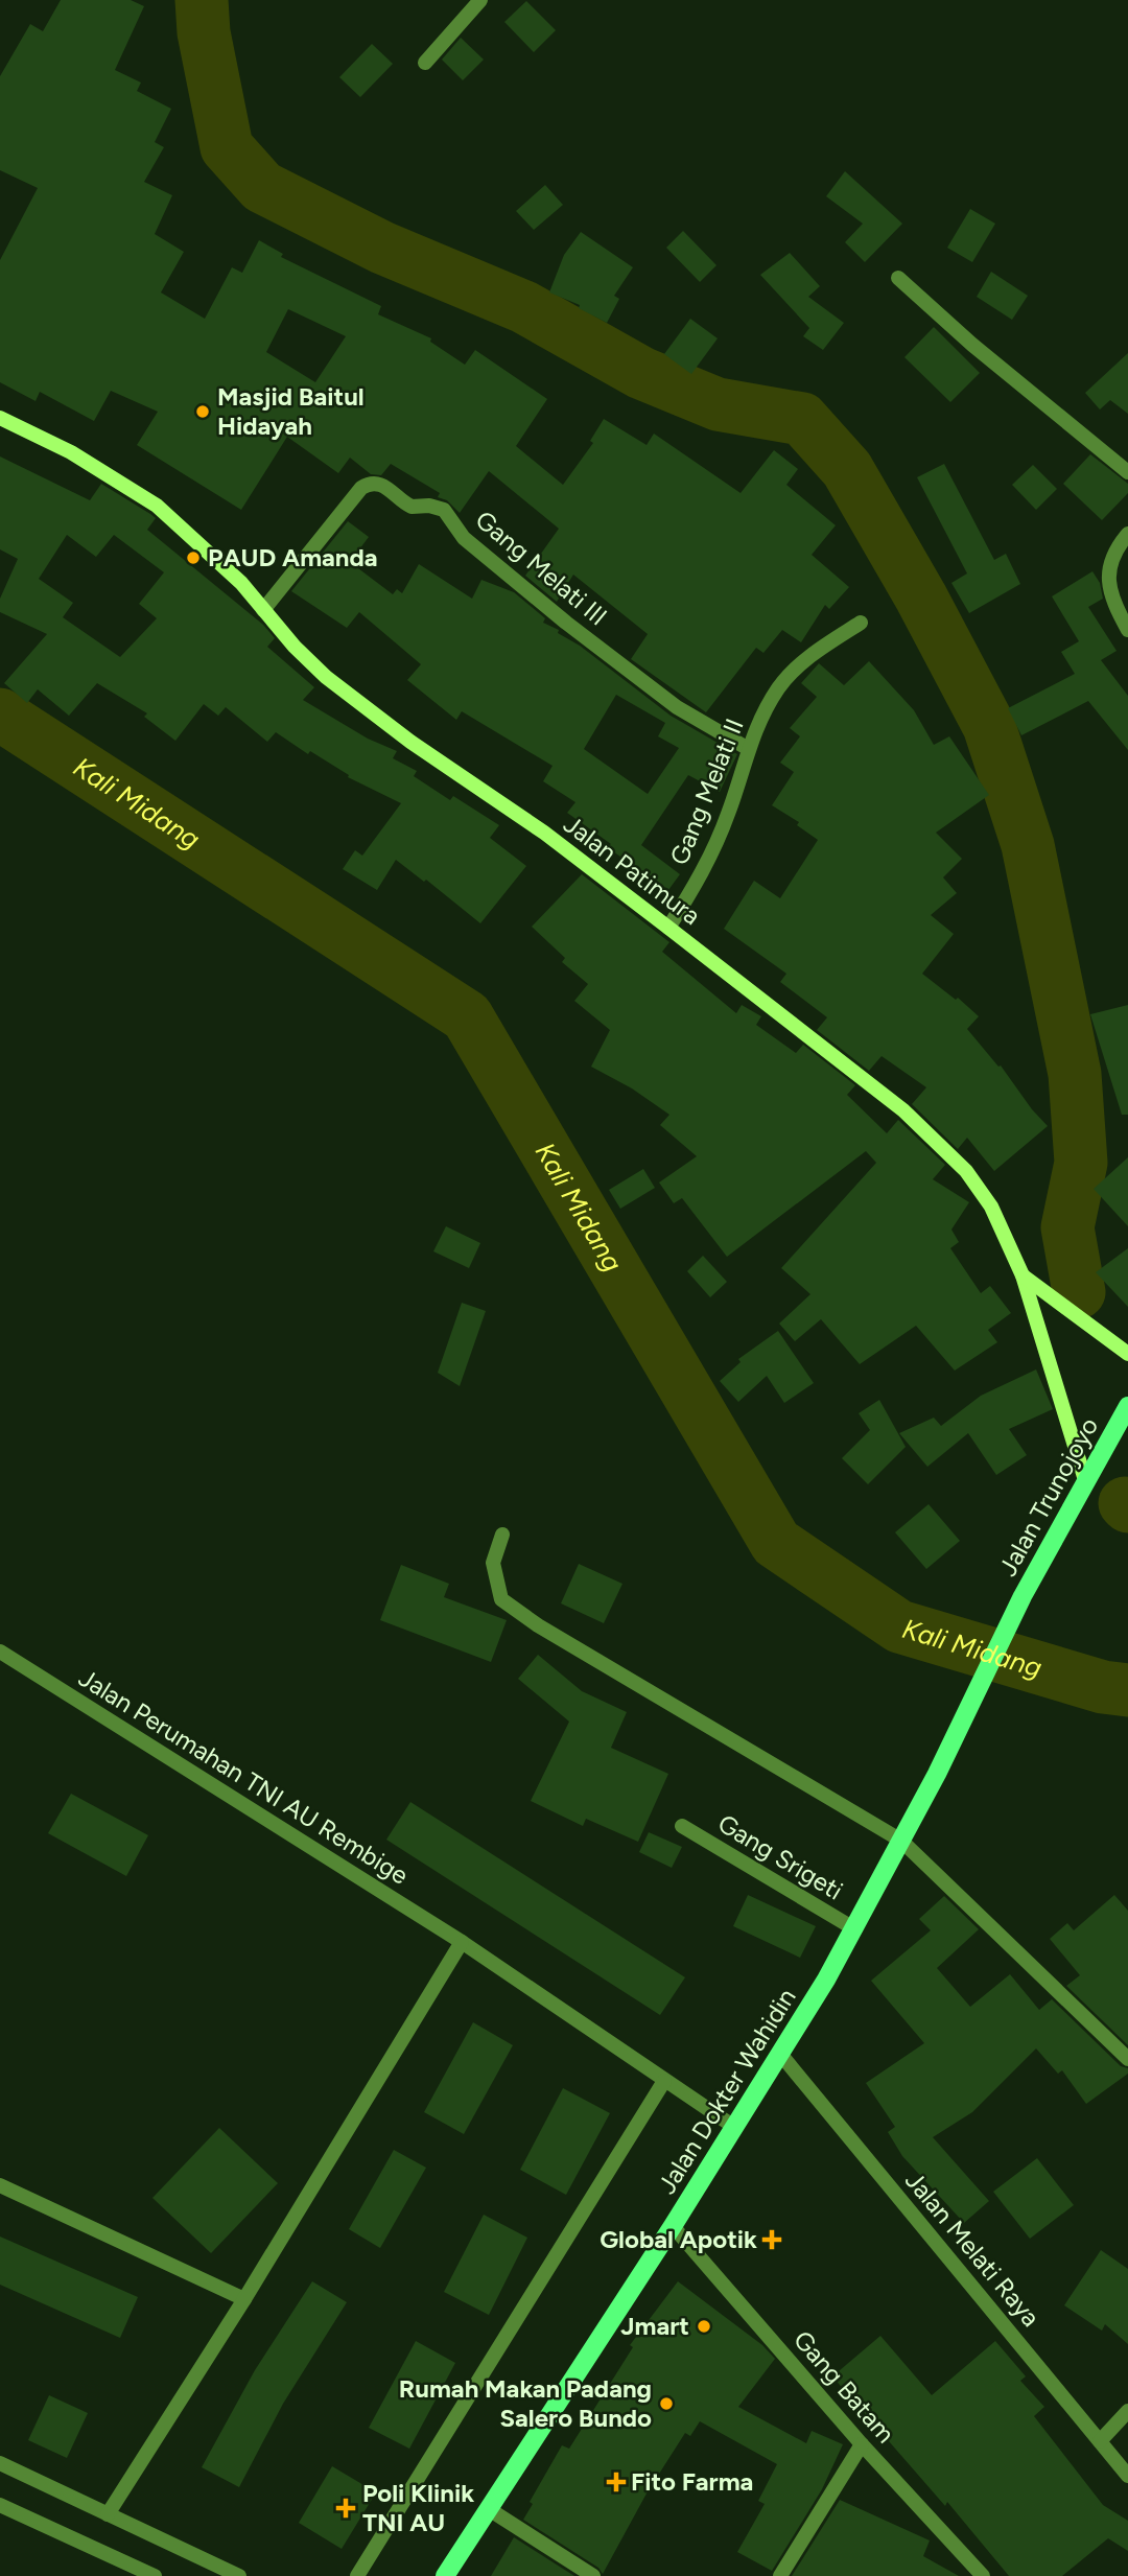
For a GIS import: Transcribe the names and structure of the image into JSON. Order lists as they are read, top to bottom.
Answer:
{
  "streets": {
    "main road": ["Jalan Trunojoyo", "Jalan Dokter Wahidin"],
    "street": [
      "Gang Melati III",
      "Gang Melati II",
      "Jalan Patimura",
      "Jalan Perumahan TNI AU Rembige",
      "Gang Srigeti",
      "Jalan Melati Raya",
      "Gang Batam"
    ]
  },
  "crossings": [
    ["Gang Melati III", "Gang Melati II"],
    ["Gang Melati III", "Jalan Patimura"],
    ["Gang Melati II", "Jalan Patimura"],
    ["Jalan Patimura", "Jalan Trunojoyo"],
    ["Jalan Trunojoyo", "Jalan Dokter Wahidin"],
    ["Jalan Perumahan TNI AU Rembige", "Jalan Dokter Wahidin"],
    ["Gang Srigeti", "Jalan Dokter Wahidin"],
    ["Jalan Dokter Wahidin", "Jalan Melati Raya"],
    ["Jalan Dokter Wahidin", "Gang Batam"]
  ],
  "water": ["Kali Midang"],
  "places": {
    "other": [
      "Masjid Baitul Hidayah",
      "PAUD Amanda",
      "Jmart",
      "Rumah Makan Padang Salero Bundo"
    ],
    "health": ["Global Apotik", "Fito Farma", "Poli Klinik TNI AU"]
  }
}
